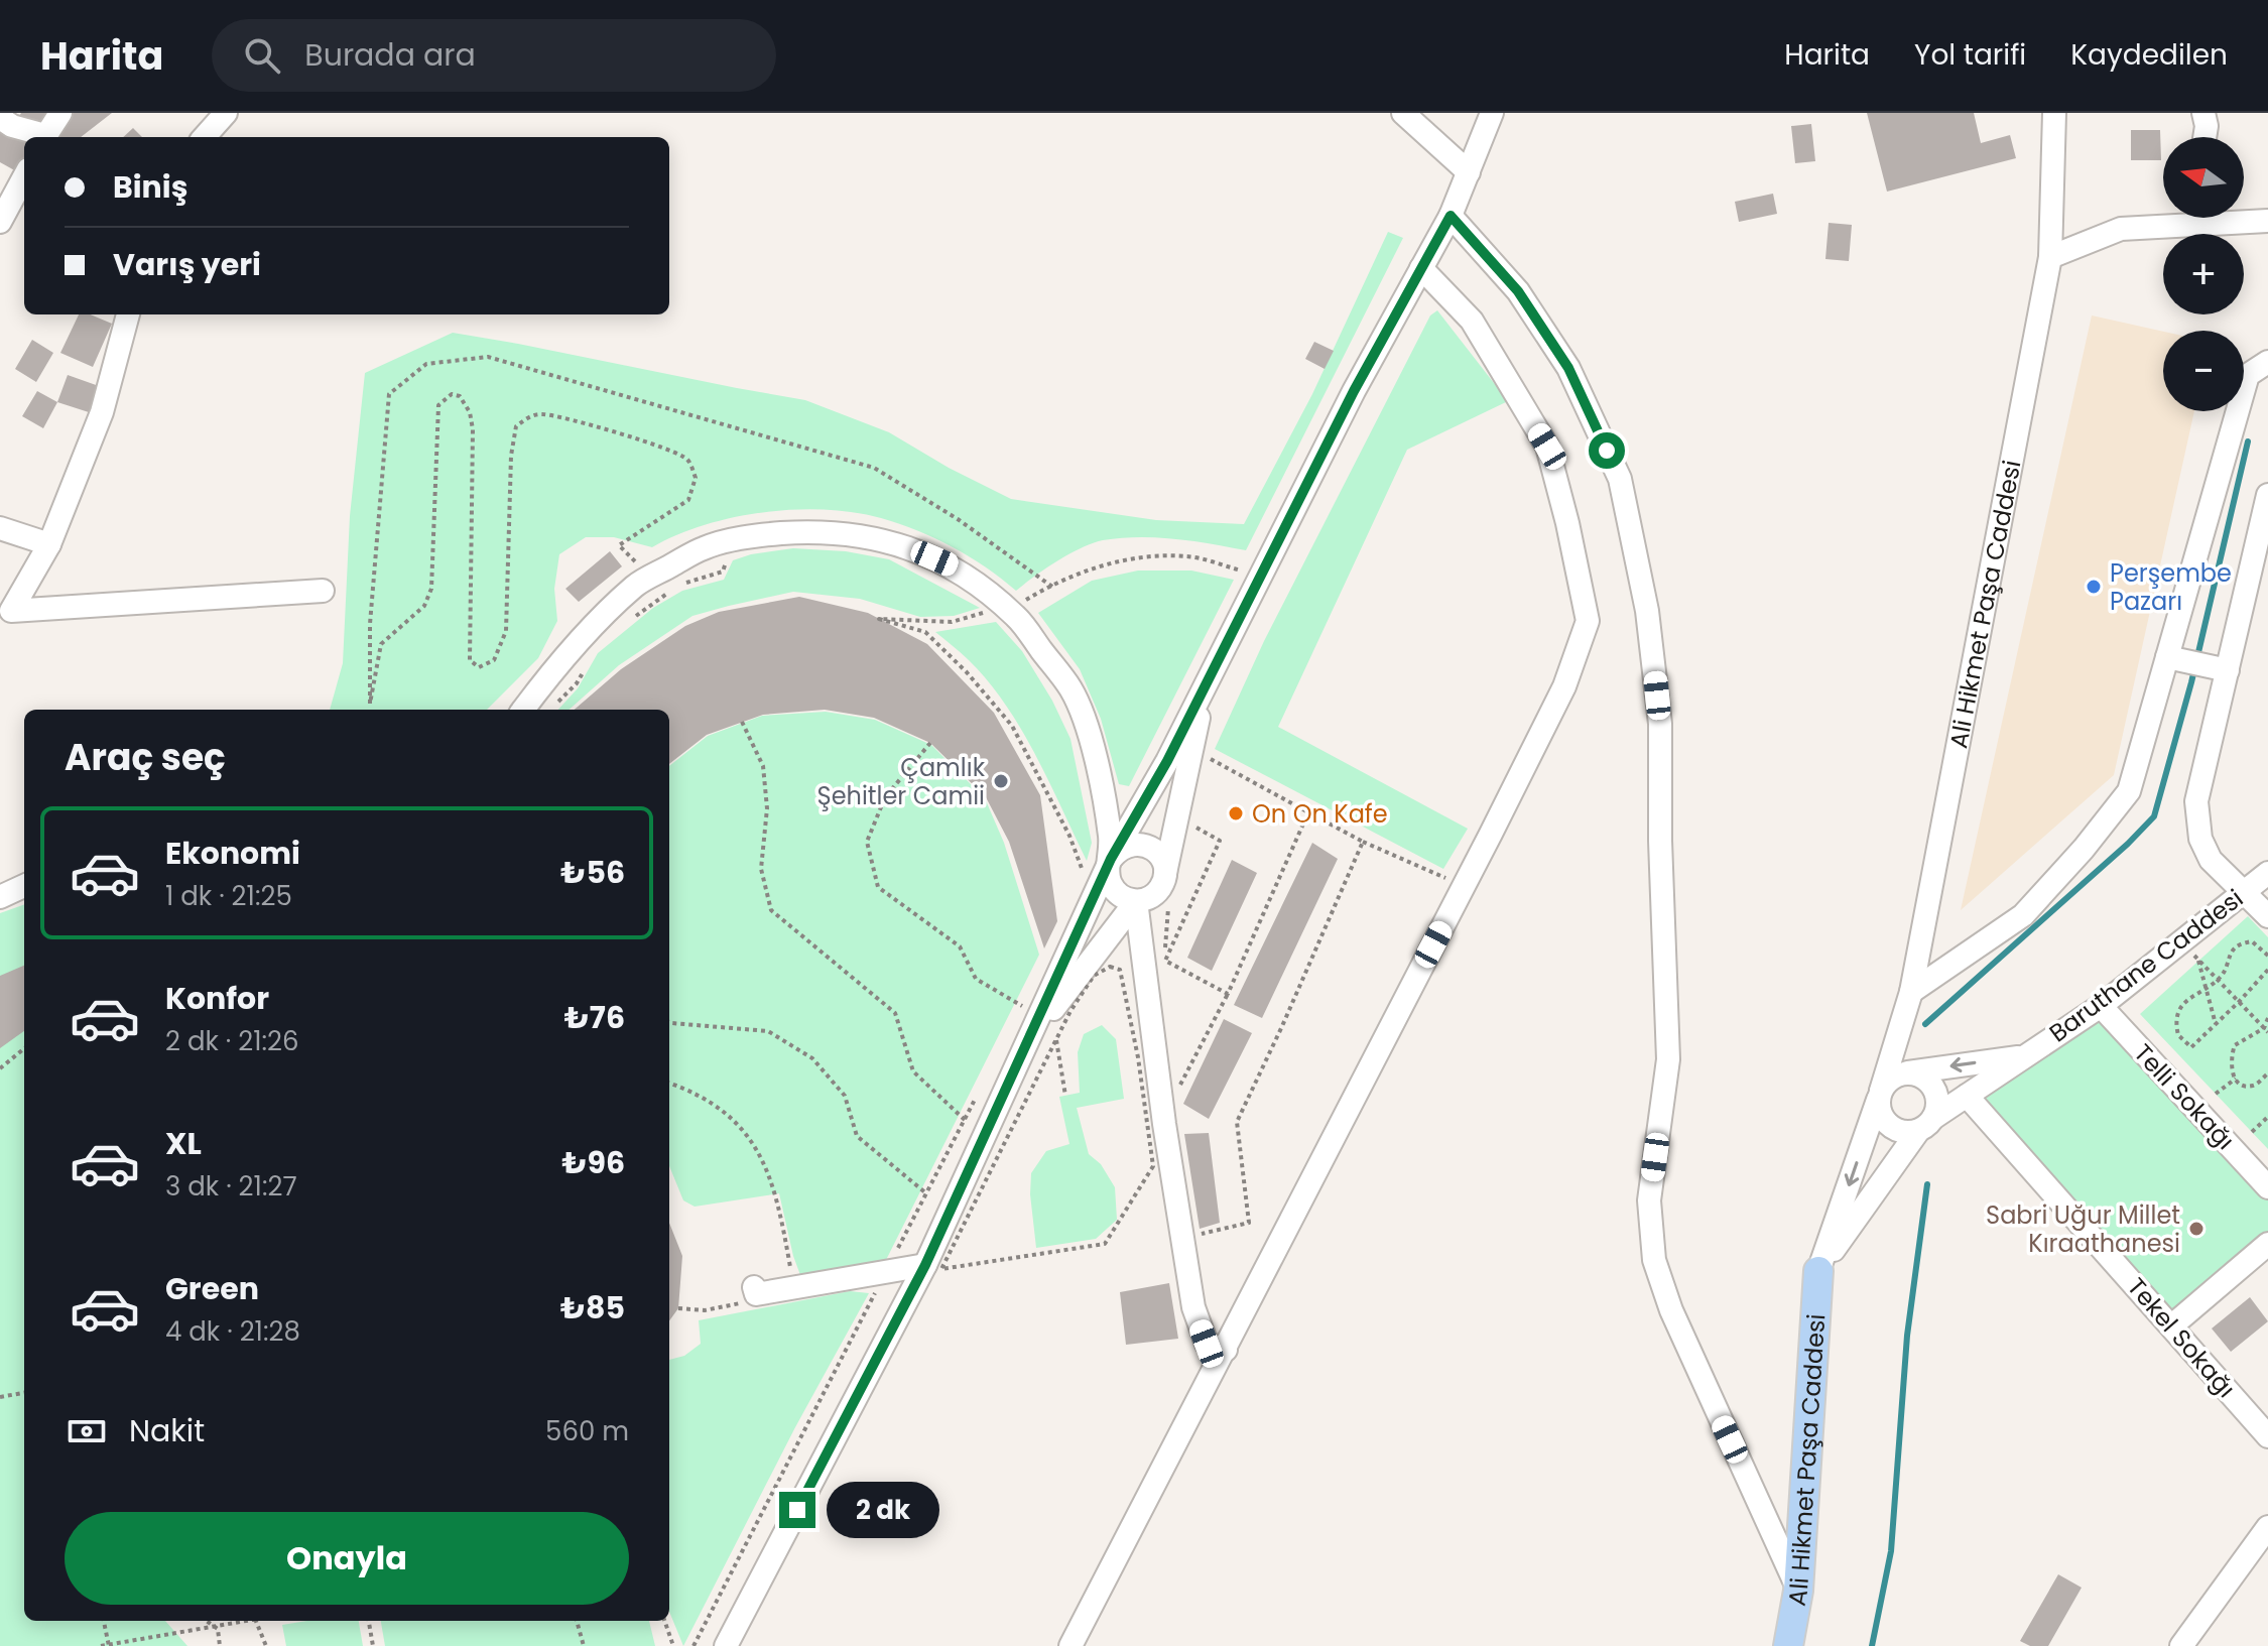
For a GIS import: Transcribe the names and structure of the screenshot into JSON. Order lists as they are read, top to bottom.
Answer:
{
  "streets": {
    "main road": ["Ali Hikmet Paşa Caddesi"],
    "street": ["Baruthane Caddesi", "Telli Sokağı", "Tekel Sokağı"]
  },
  "crossings": [
    ["Ali Hikmet Paşa Caddesi", "Baruthane Caddesi"],
    ["Baruthane Caddesi", "Telli Sokağı"],
    ["Baruthane Caddesi", "Tekel Sokağı"]
  ],
  "places": [
    "Perşembe Pazarı",
    "Çamlık Şehitler Camii",
    "On On Kafe",
    "Sabri Uğur Millet Kıraathanesi"
  ],
  "north": "left",
  "page": {
    "header": "Harita",
    "search": "Burada ara",
    "nav": ["Harita", "Yol tarifi", "Kaydedilen"],
    "map_buttons": ["+", "−"],
    "banner": ["Biniş", "Varış yeri"],
    "heading": "Araç seç",
    "list": [
      {
        "name": "Ekonomi",
        "note": "1 dk · 21:25",
        "value": "₺56"
      },
      {
        "name": "Konfor",
        "note": "2 dk · 21:26",
        "value": "₺76"
      },
      {
        "name": "XL",
        "note": "3 dk · 21:27",
        "value": "₺96"
      },
      {
        "name": "Green",
        "note": "4 dk · 21:28",
        "value": "₺85"
      }
    ],
    "pay": ["Nakit", "560 m"],
    "bubble": "2 dk",
    "buttons": "Onayla"
  }
}
